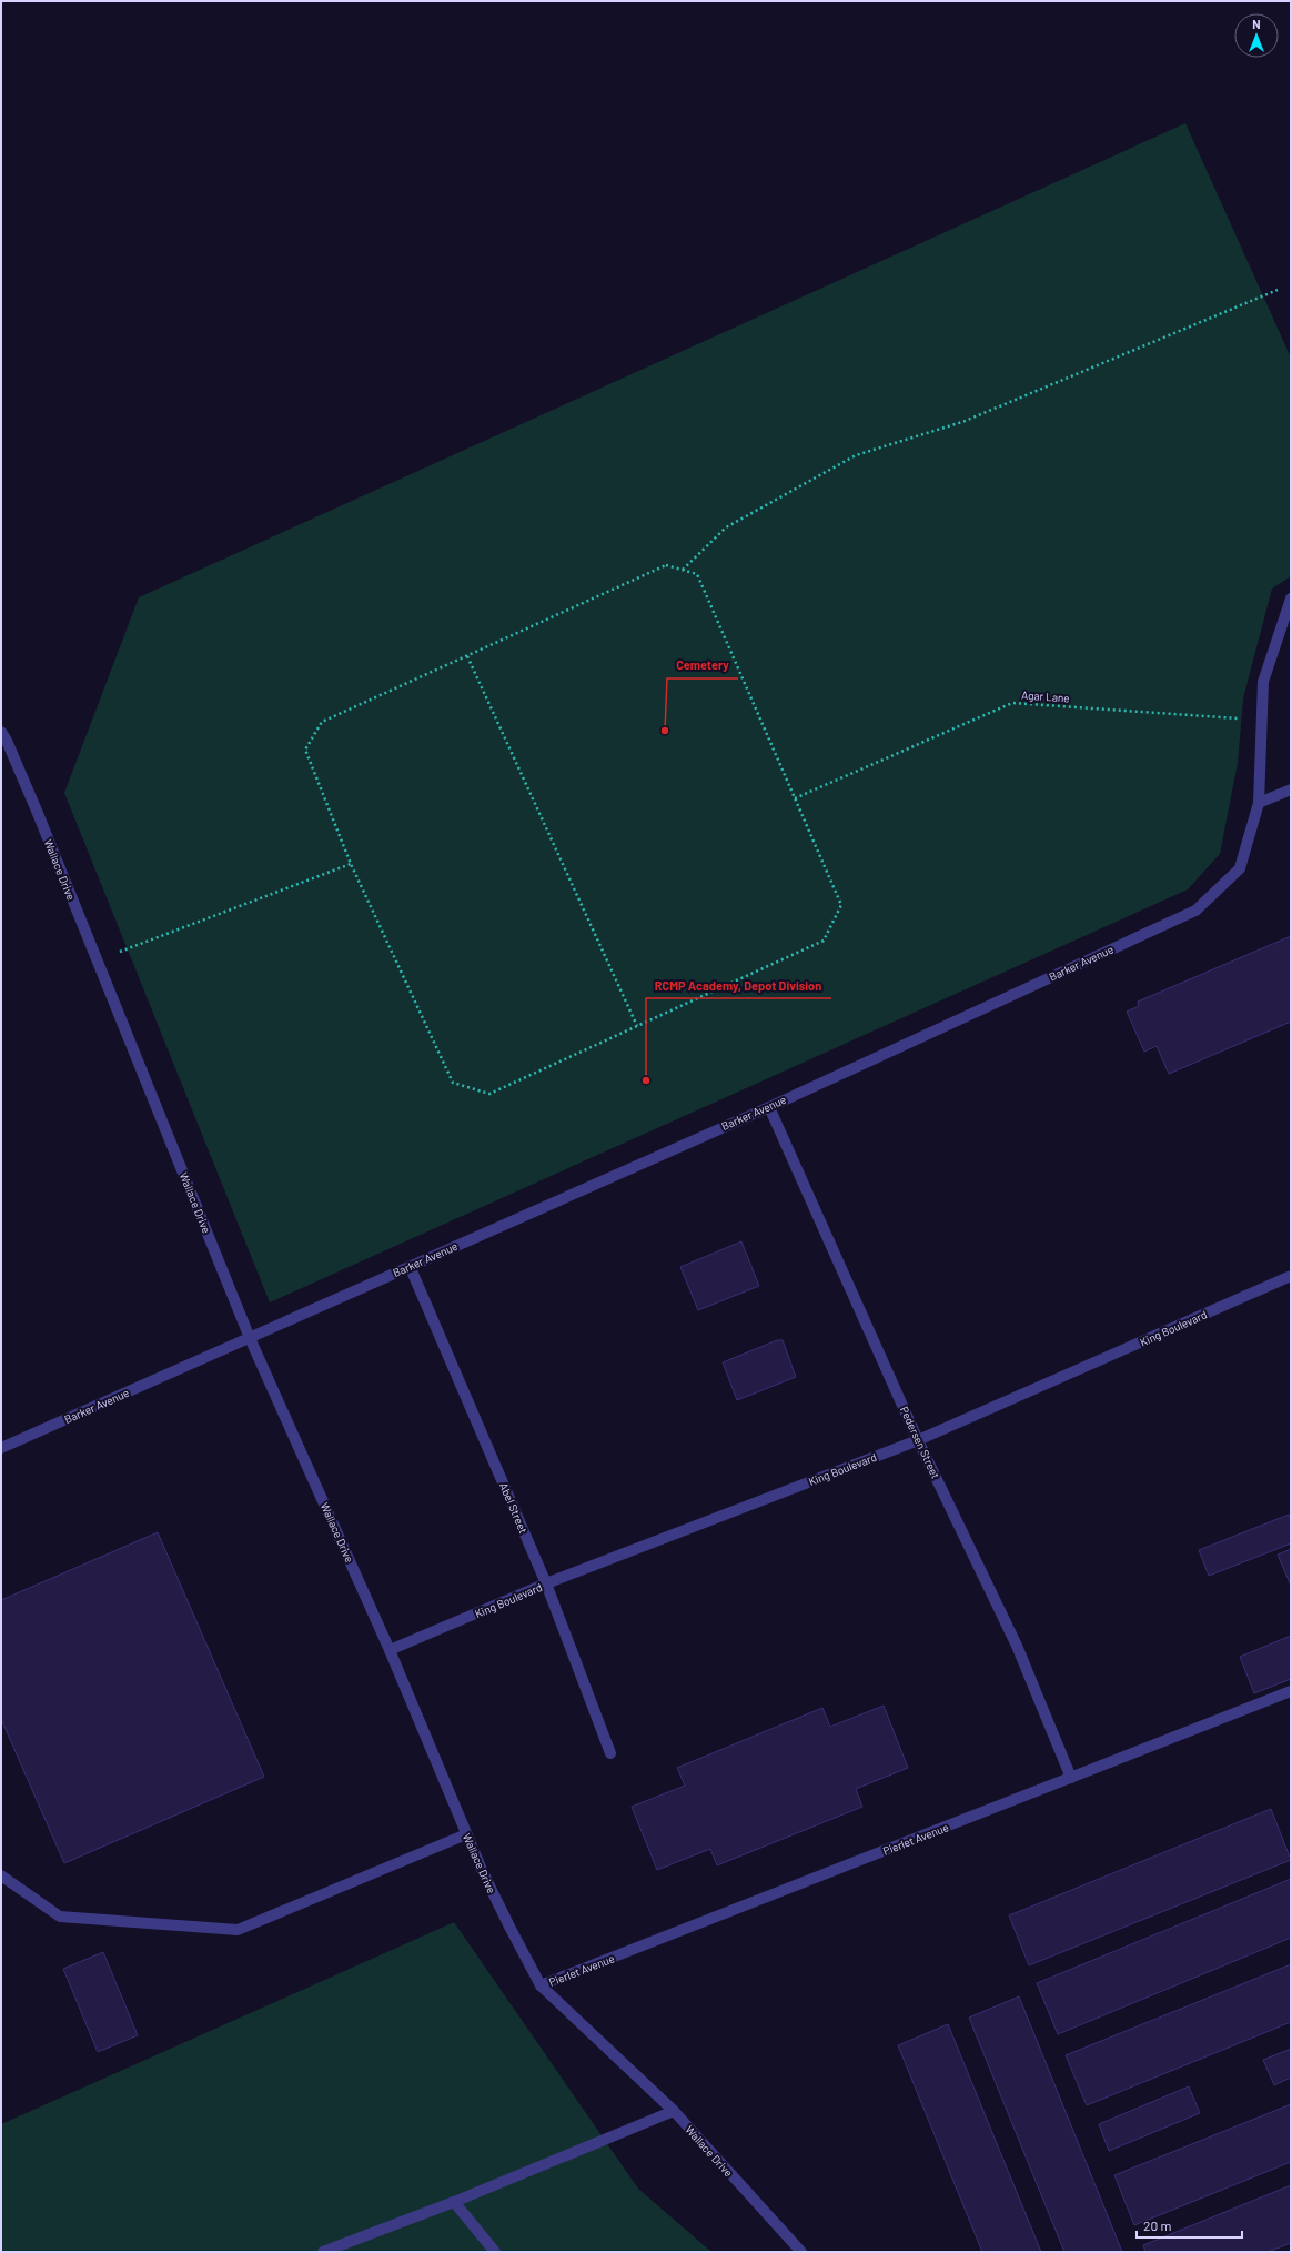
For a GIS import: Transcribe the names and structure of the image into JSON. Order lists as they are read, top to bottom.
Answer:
{
  "streets": {
    "street": [
      "Wallace Drive",
      "Barker Avenue",
      "King Boulevard",
      "Pedersen Street",
      "Abel Street",
      "Pierlet Avenue"
    ],
    "path": ["Agar Lane"]
  },
  "crossings": [
    ["Agar Lane", "Barker Avenue"],
    ["Wallace Drive", "Barker Avenue"],
    ["Wallace Drive", "King Boulevard"],
    ["Wallace Drive", "Pierlet Avenue"],
    ["Barker Avenue", "Pedersen Street"],
    ["Barker Avenue", "Abel Street"],
    ["King Boulevard", "Pedersen Street"],
    ["King Boulevard", "Abel Street"],
    ["Pedersen Street", "Pierlet Avenue"]
  ],
  "places": ["Cemetery", "RCMP Academy, Depot Division"],
  "scale_bar": "20 m",
  "north": "top"
}
